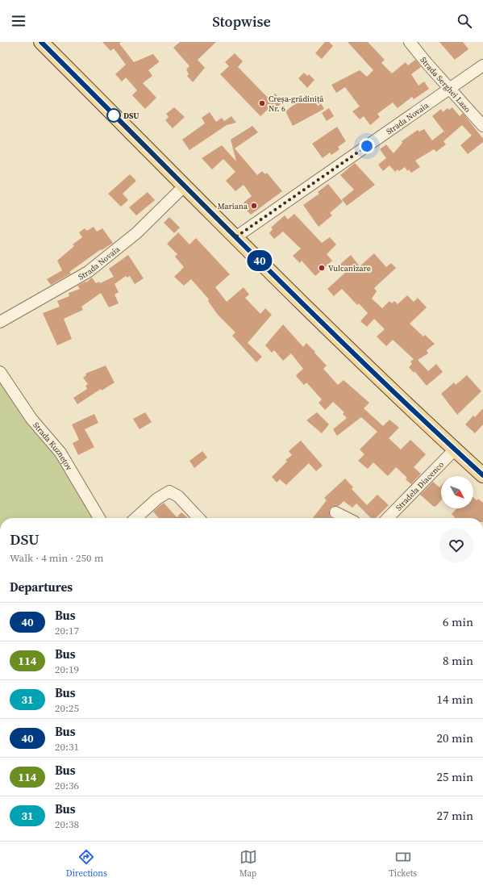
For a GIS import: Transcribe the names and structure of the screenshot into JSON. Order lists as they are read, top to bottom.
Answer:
{
  "streets": {
    "street": [
      "Strada Serghei Lazo",
      "Strada Novaia",
      "Strada Kuznețov",
      "Stradela Diacenco"
    ]
  },
  "crossings": [
    ["Strada Serghei Lazo", "Strada Novaia"]
  ],
  "places": [
    "Creșa-grădiniță Nr. 6",
    "DSU",
    "Mariana",
    "Vulcanizare"
  ],
  "lines": ["bus line 40"],
  "north": "bottom right",
  "page": {
    "header": "Stopwise",
    "on_map": "40",
    "heading": [
      ["DSU", "Walk · 4 min · 250 m"],
      "Departures"
    ],
    "list": [
      {
        "mark": "40",
        "name": "Bus",
        "note": "20:17",
        "value": "6 min"
      },
      {
        "mark": "114",
        "name": "Bus",
        "note": "20:19",
        "value": "8 min"
      },
      {
        "mark": "31",
        "name": "Bus",
        "note": "20:25",
        "value": "14 min"
      },
      {
        "mark": "40",
        "name": "Bus",
        "note": "20:31",
        "value": "20 min"
      },
      {
        "mark": "114",
        "name": "Bus",
        "note": "20:36",
        "value": "25 min"
      },
      {
        "mark": "31",
        "name": "Bus",
        "note": "20:38",
        "value": "27 min"
      }
    ],
    "tabs": ["Directions", "Map", "Tickets"]
  }
}
